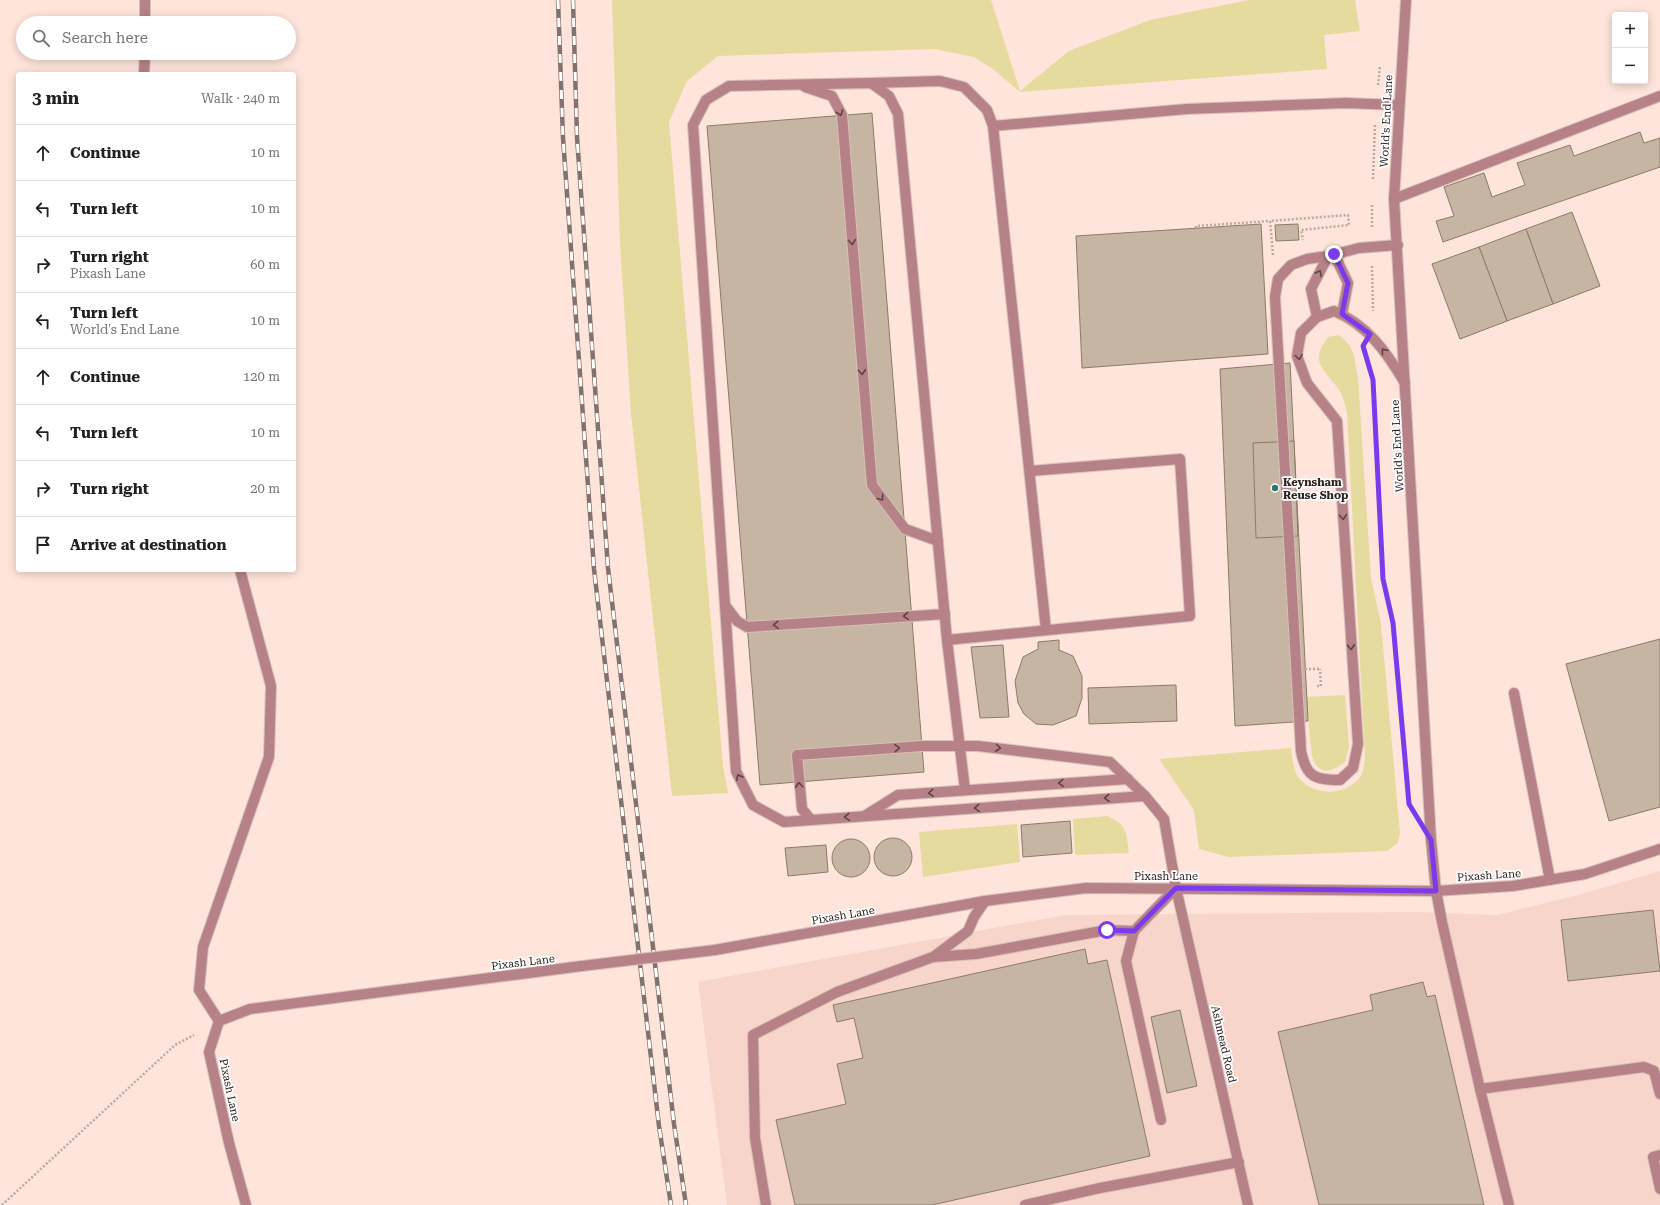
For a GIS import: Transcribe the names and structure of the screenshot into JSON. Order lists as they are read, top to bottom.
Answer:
{
  "streets": {
    "street": ["World's End Lane", "Pixash Lane", "Ashmead Road"]
  },
  "crossings": [
    ["World's End Lane", "Pixash Lane"],
    ["Pixash Lane", "Ashmead Road"]
  ],
  "places": ["Keynsham Reuse Shop"],
  "page": {
    "map_buttons": ["+", "−"],
    "search": "Search here",
    "heading": ["3 min", "Walk · 240 m"],
    "list": [
      ["Continue", "10 m"],
      ["Turn left", "10 m"],
      ["Turn right", "Pixash Lane", "60 m"],
      ["Turn left", "World's End Lane", "10 m"],
      ["Continue", "120 m"],
      ["Turn left", "10 m"],
      ["Turn right", "20 m"],
      "Arrive at destination"
    ]
  }
}
